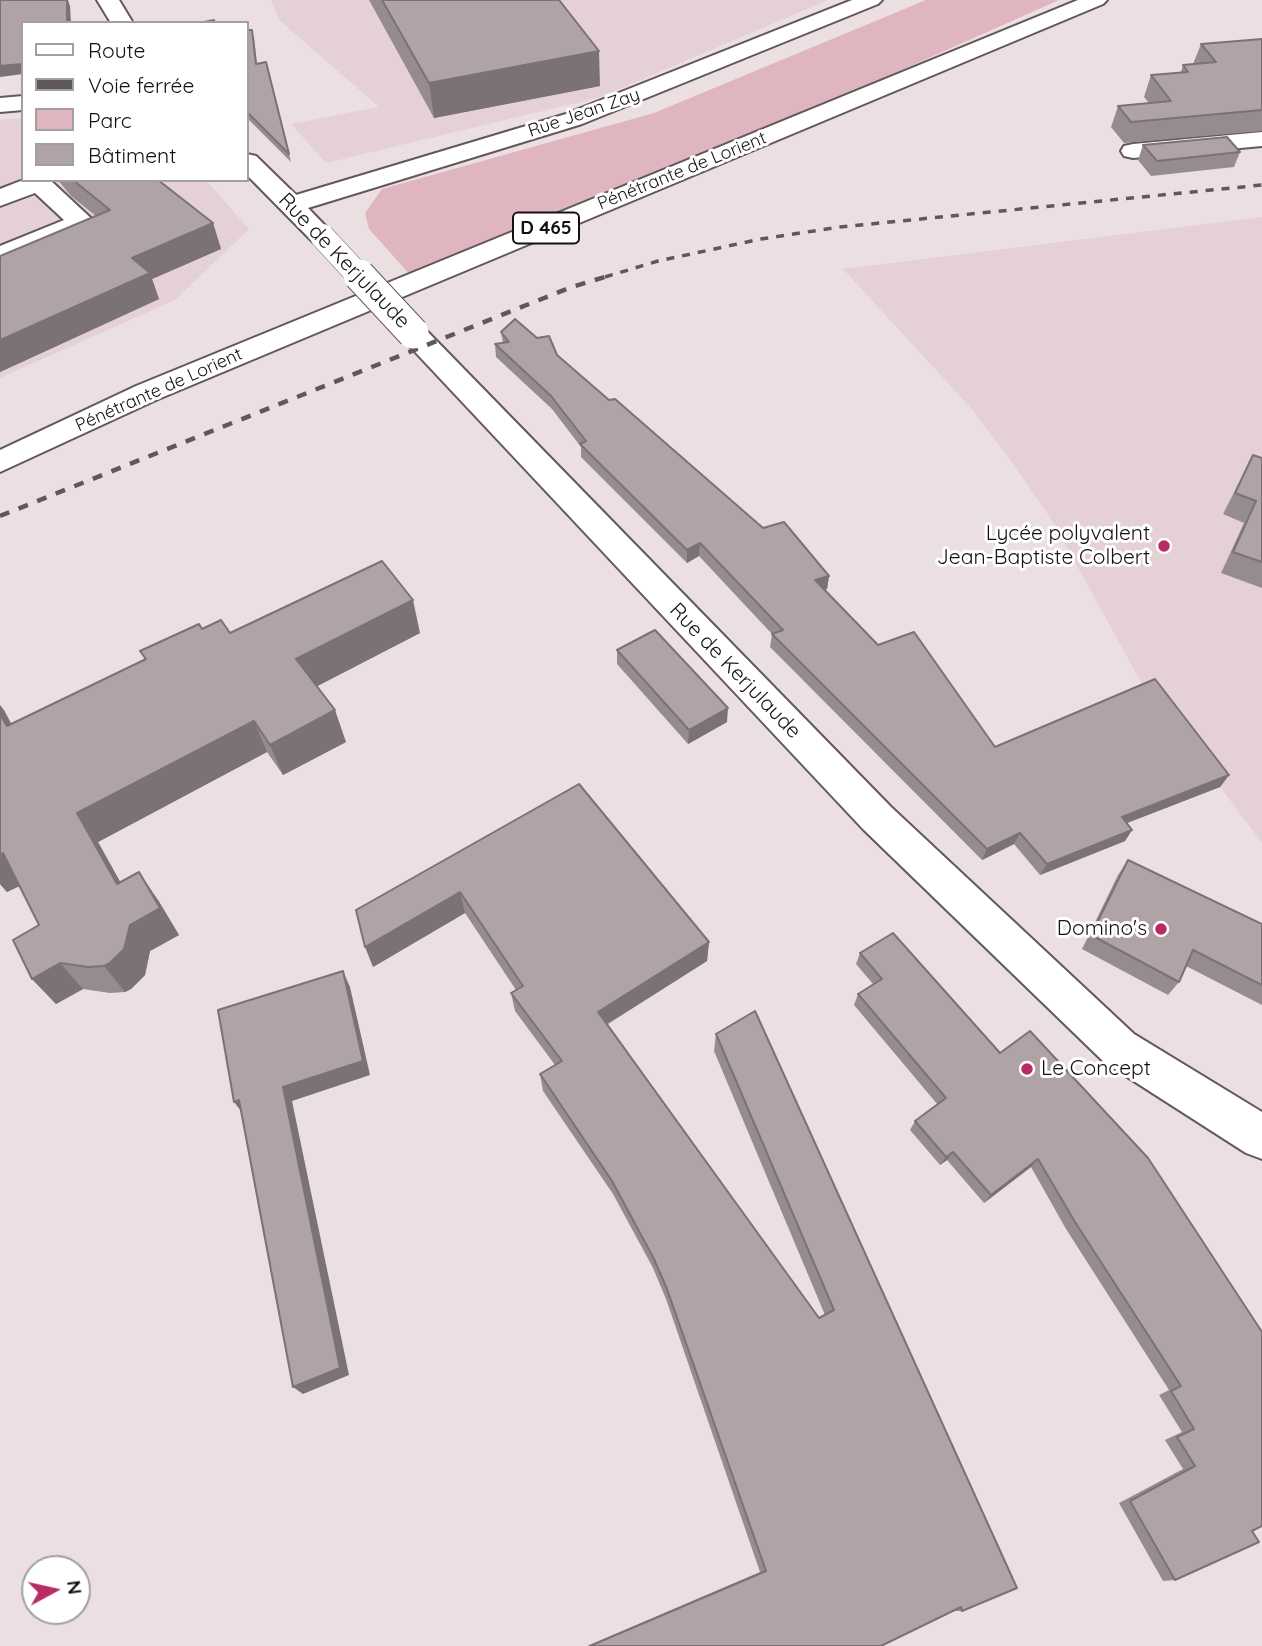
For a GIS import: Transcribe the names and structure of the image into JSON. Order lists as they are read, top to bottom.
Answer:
{
  "streets": {
    "street": [
      "Rue Jean Zay",
      "Pénétrante de Lorient",
      "D 465",
      "Rue de Kerjulaude"
    ]
  },
  "crossings": [
    ["Rue Jean Zay", "Rue de Kerjulaude"]
  ],
  "places": ["Lycée polyvalent Jean-Baptiste Colbert", "Domino's", "Le Concept"],
  "legend": [
    "Route",
    "Voie ferrée",
    "Parc",
    "Bâtiment"
  ],
  "north": "right"
}
